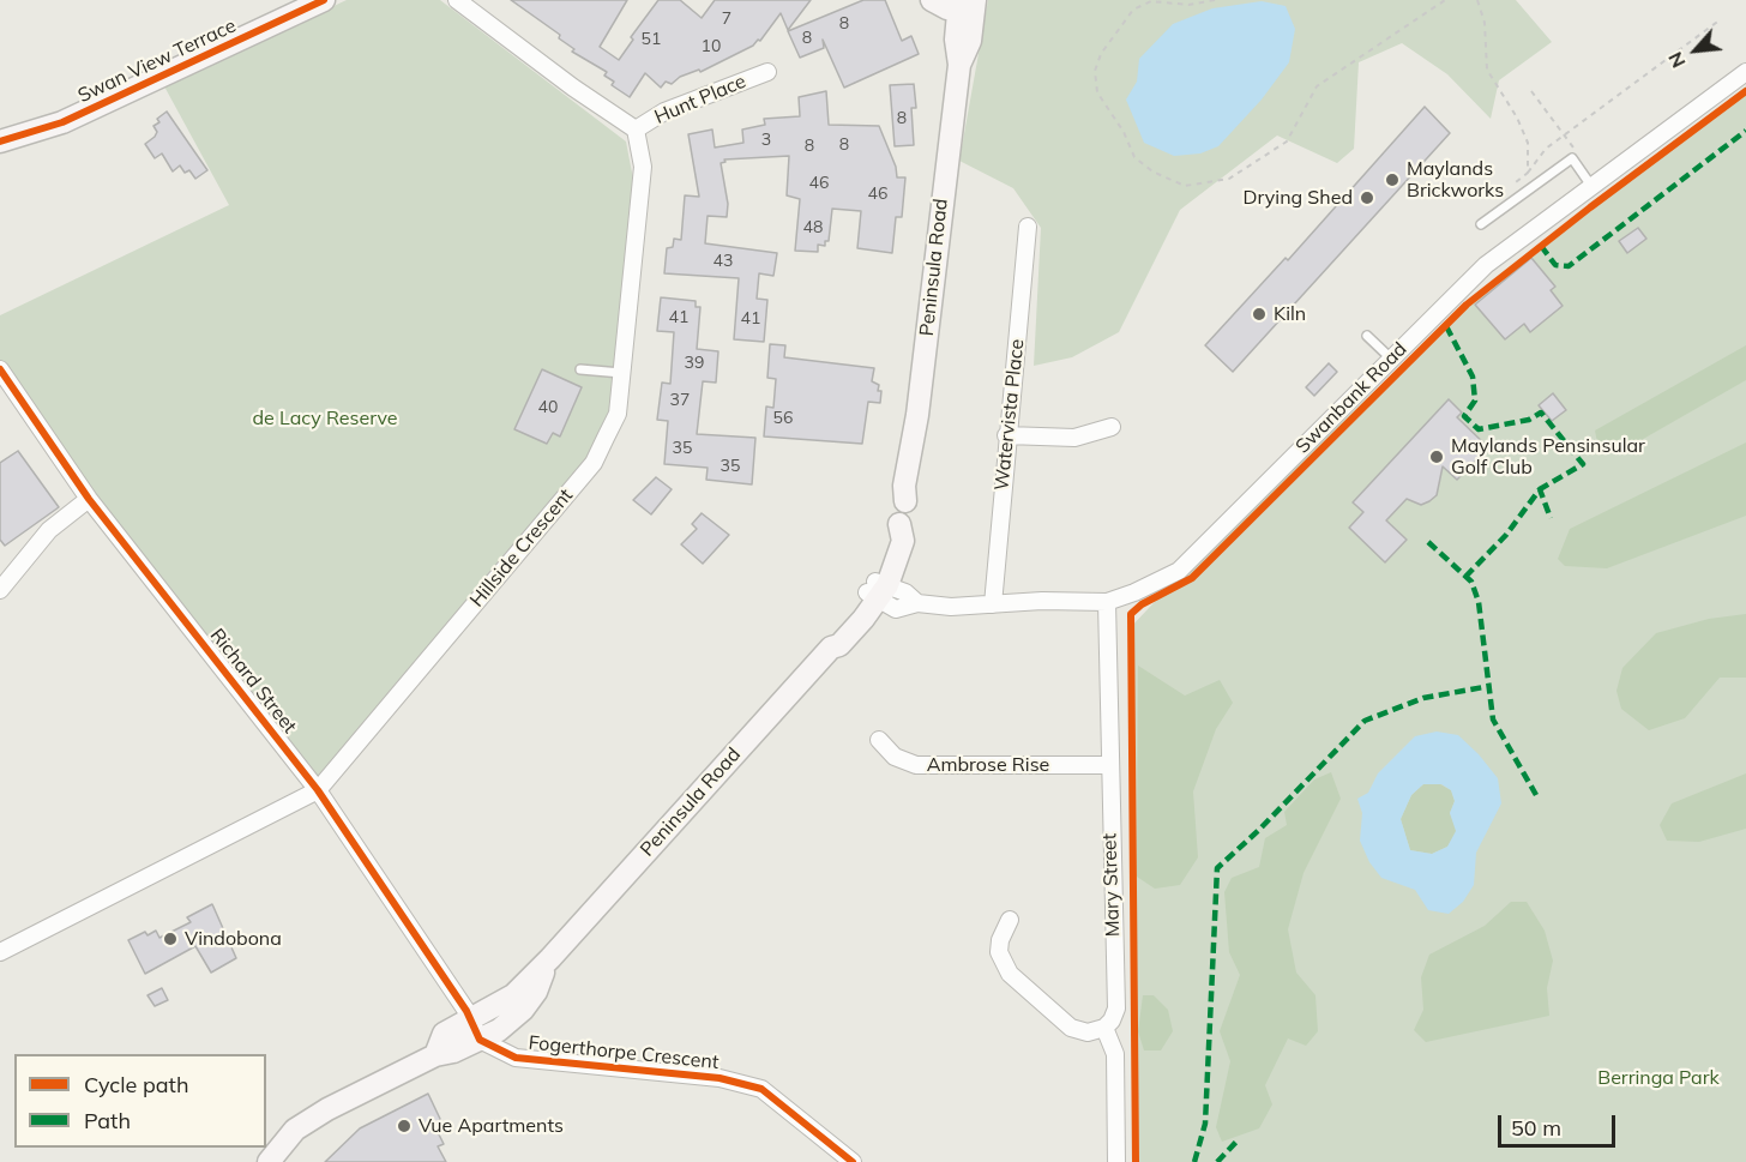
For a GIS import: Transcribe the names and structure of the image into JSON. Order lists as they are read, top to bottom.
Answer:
{
  "streets": {
    "street": [
      "Swan View Terrace",
      "Hunt Place",
      "Peninsula Road",
      "Swanbank Road",
      "Watervista Place",
      "Hillside Crescent",
      "Richard Street",
      "Ambrose Rise",
      "Mary Street",
      "Fogerthorpe Crescent"
    ]
  },
  "crossings": [
    ["Hunt Place", "Hillside Crescent"],
    ["Peninsula Road", "Swanbank Road"],
    ["Peninsula Road", "Richard Street"],
    ["Peninsula Road", "Fogerthorpe Crescent"],
    ["Swanbank Road", "Watervista Place"],
    ["Swanbank Road", "Mary Street"],
    ["Hillside Crescent", "Richard Street"],
    ["Ambrose Rise", "Mary Street"]
  ],
  "parks": ["de Lacy Reserve", "Berringa Park"],
  "places": [
    "Maylands Brickworks",
    "Drying Shed",
    "Kiln",
    "Maylands Pensinsular Golf Club",
    "Vindobona",
    "Vue Apartments"
  ],
  "house_numbers": [
    "7",
    "8",
    "8",
    "51",
    "10",
    "8",
    "3",
    "8",
    "8",
    "46",
    "46",
    "48",
    "43",
    "41",
    "41",
    "39",
    "37",
    "40",
    "56",
    "35",
    "35"
  ],
  "legend": ["Cycle path", "Path"],
  "scale_bar": "50 m",
  "north": "bottom left"
}
